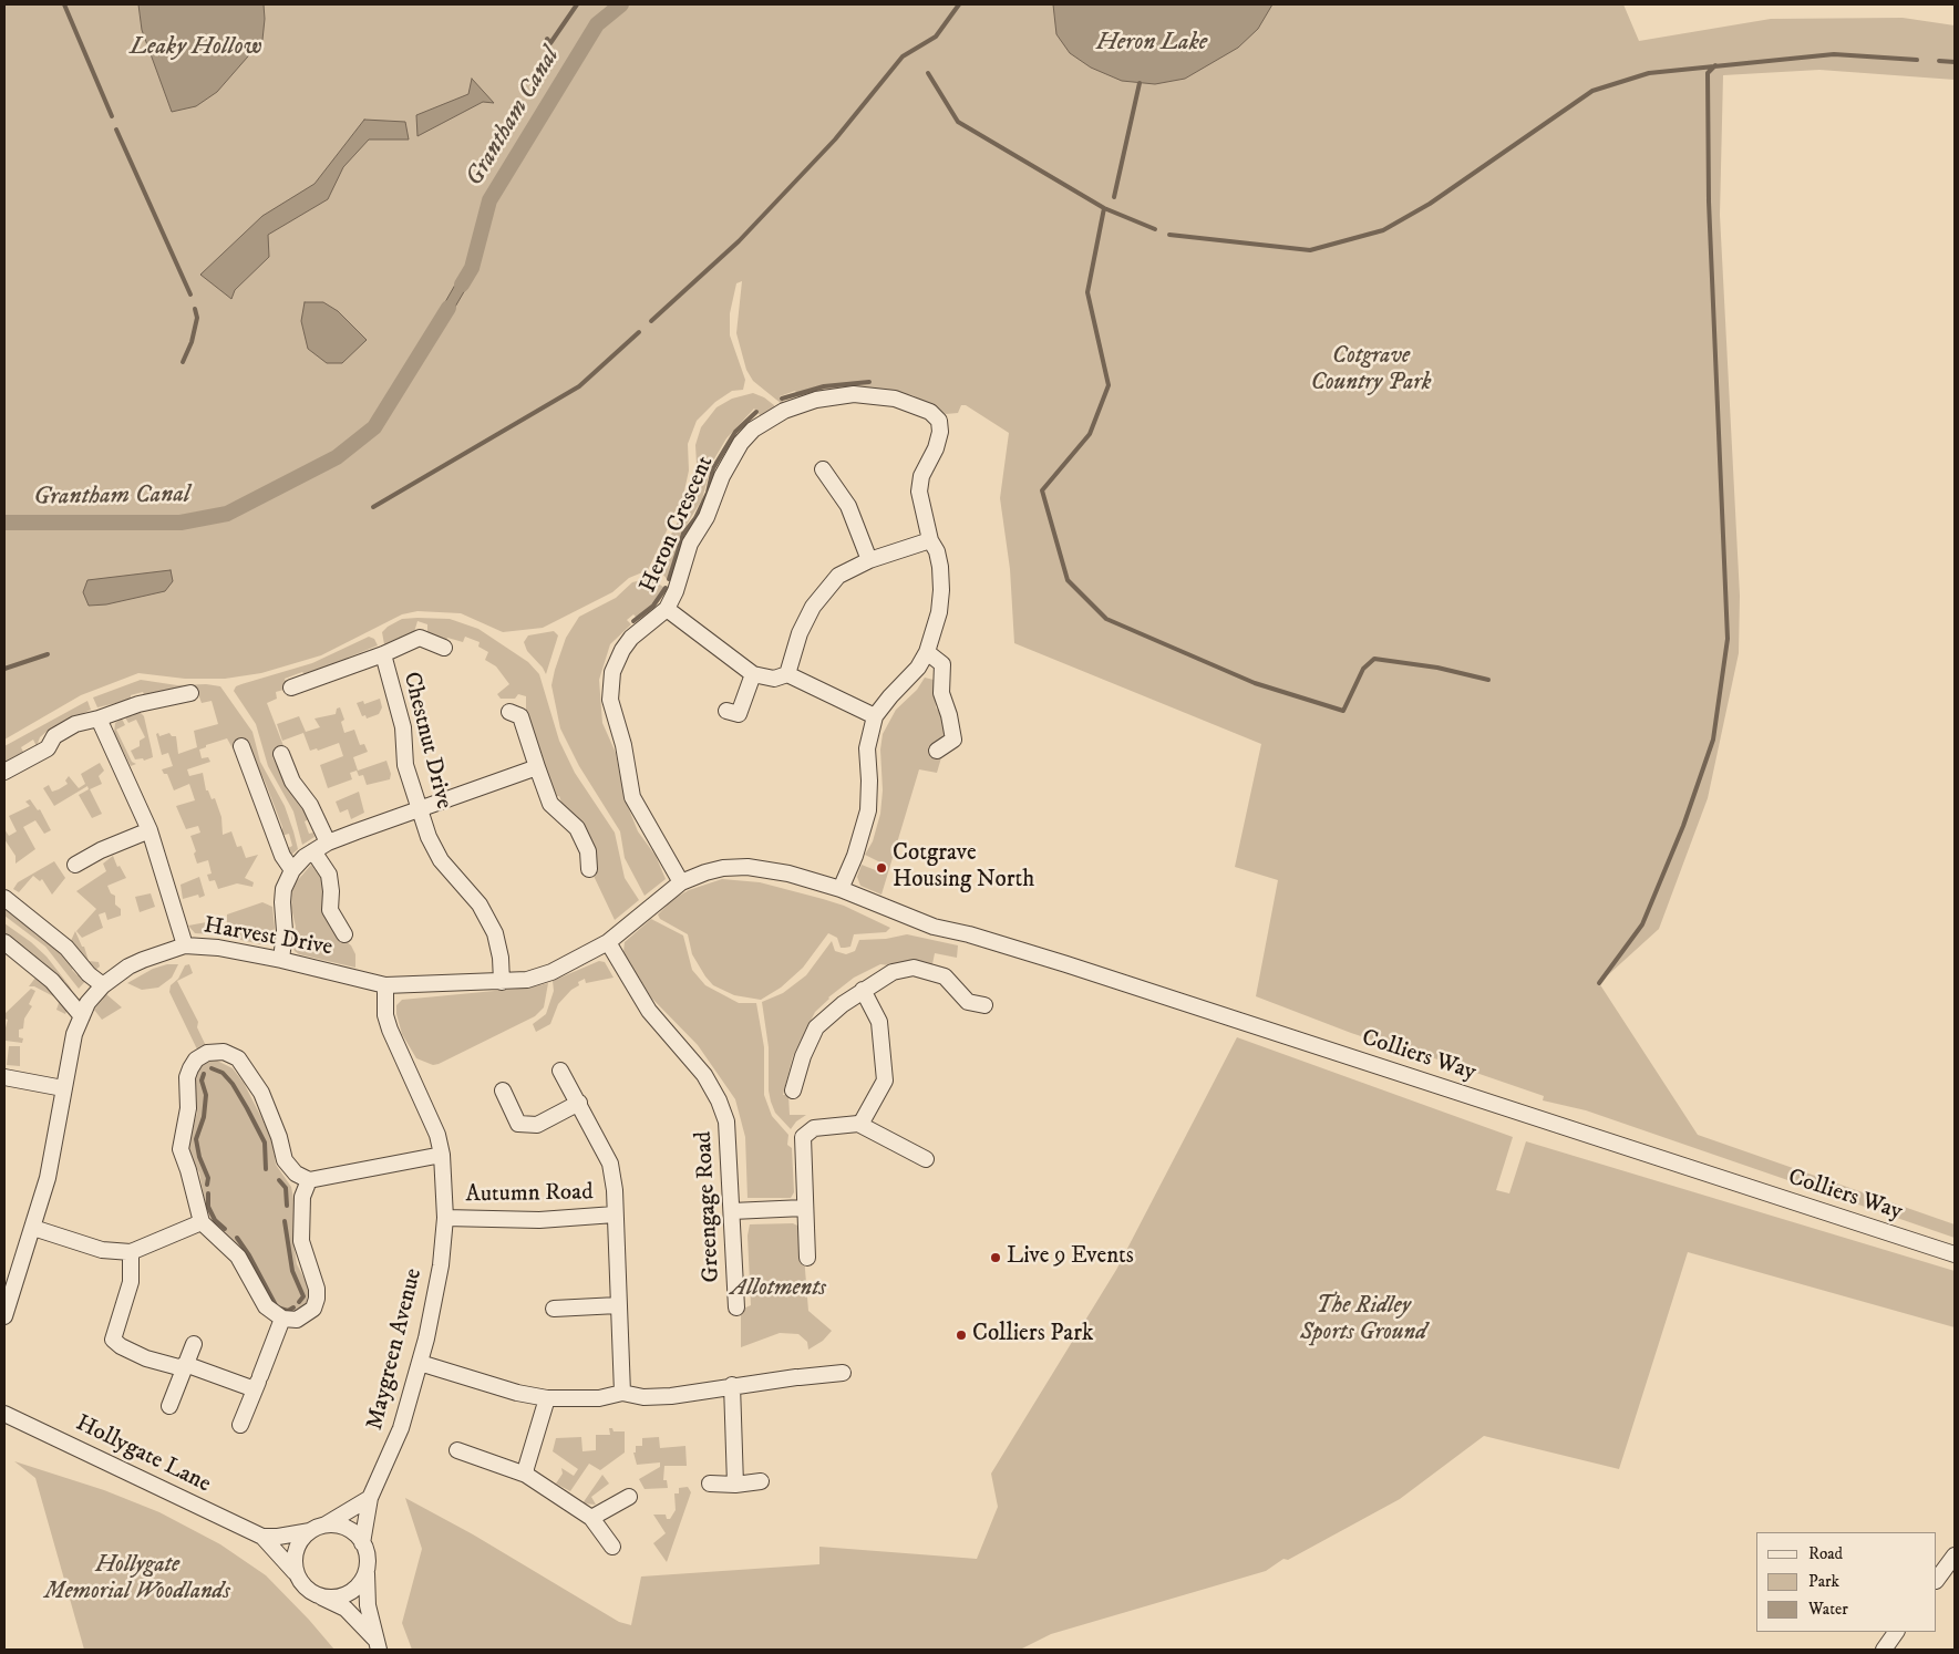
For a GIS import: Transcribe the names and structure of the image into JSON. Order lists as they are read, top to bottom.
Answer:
{
  "streets": {
    "street": [
      "Heron Crescent",
      "Chestnut Drive",
      "Harvest Drive",
      "Colliers Way",
      "Autumn Road",
      "Greengage Road",
      "Maygreen Avenue",
      "Hollygate Lane"
    ]
  },
  "crossings": [
    ["Heron Crescent", "Harvest Drive"],
    ["Heron Crescent", "Colliers Way"],
    ["Chestnut Drive", "Harvest Drive"],
    ["Harvest Drive", "Colliers Way"],
    ["Harvest Drive", "Greengage Road"],
    ["Harvest Drive", "Maygreen Avenue"],
    ["Autumn Road", "Maygreen Avenue"],
    ["Maygreen Avenue", "Hollygate Lane"]
  ],
  "water": ["Heron Lake", "Leaky Hollow", "Grantham Canal"],
  "parks": [
    "Cotgrave Country Park",
    "Allotments",
    "The Ridley Sports Ground",
    "Hollygate Memorial Woodlands"
  ],
  "places": ["Cotgrave Housing North", "Live 9 Events", "Colliers Park"],
  "legend": ["Road", "Park", "Water"]
}
